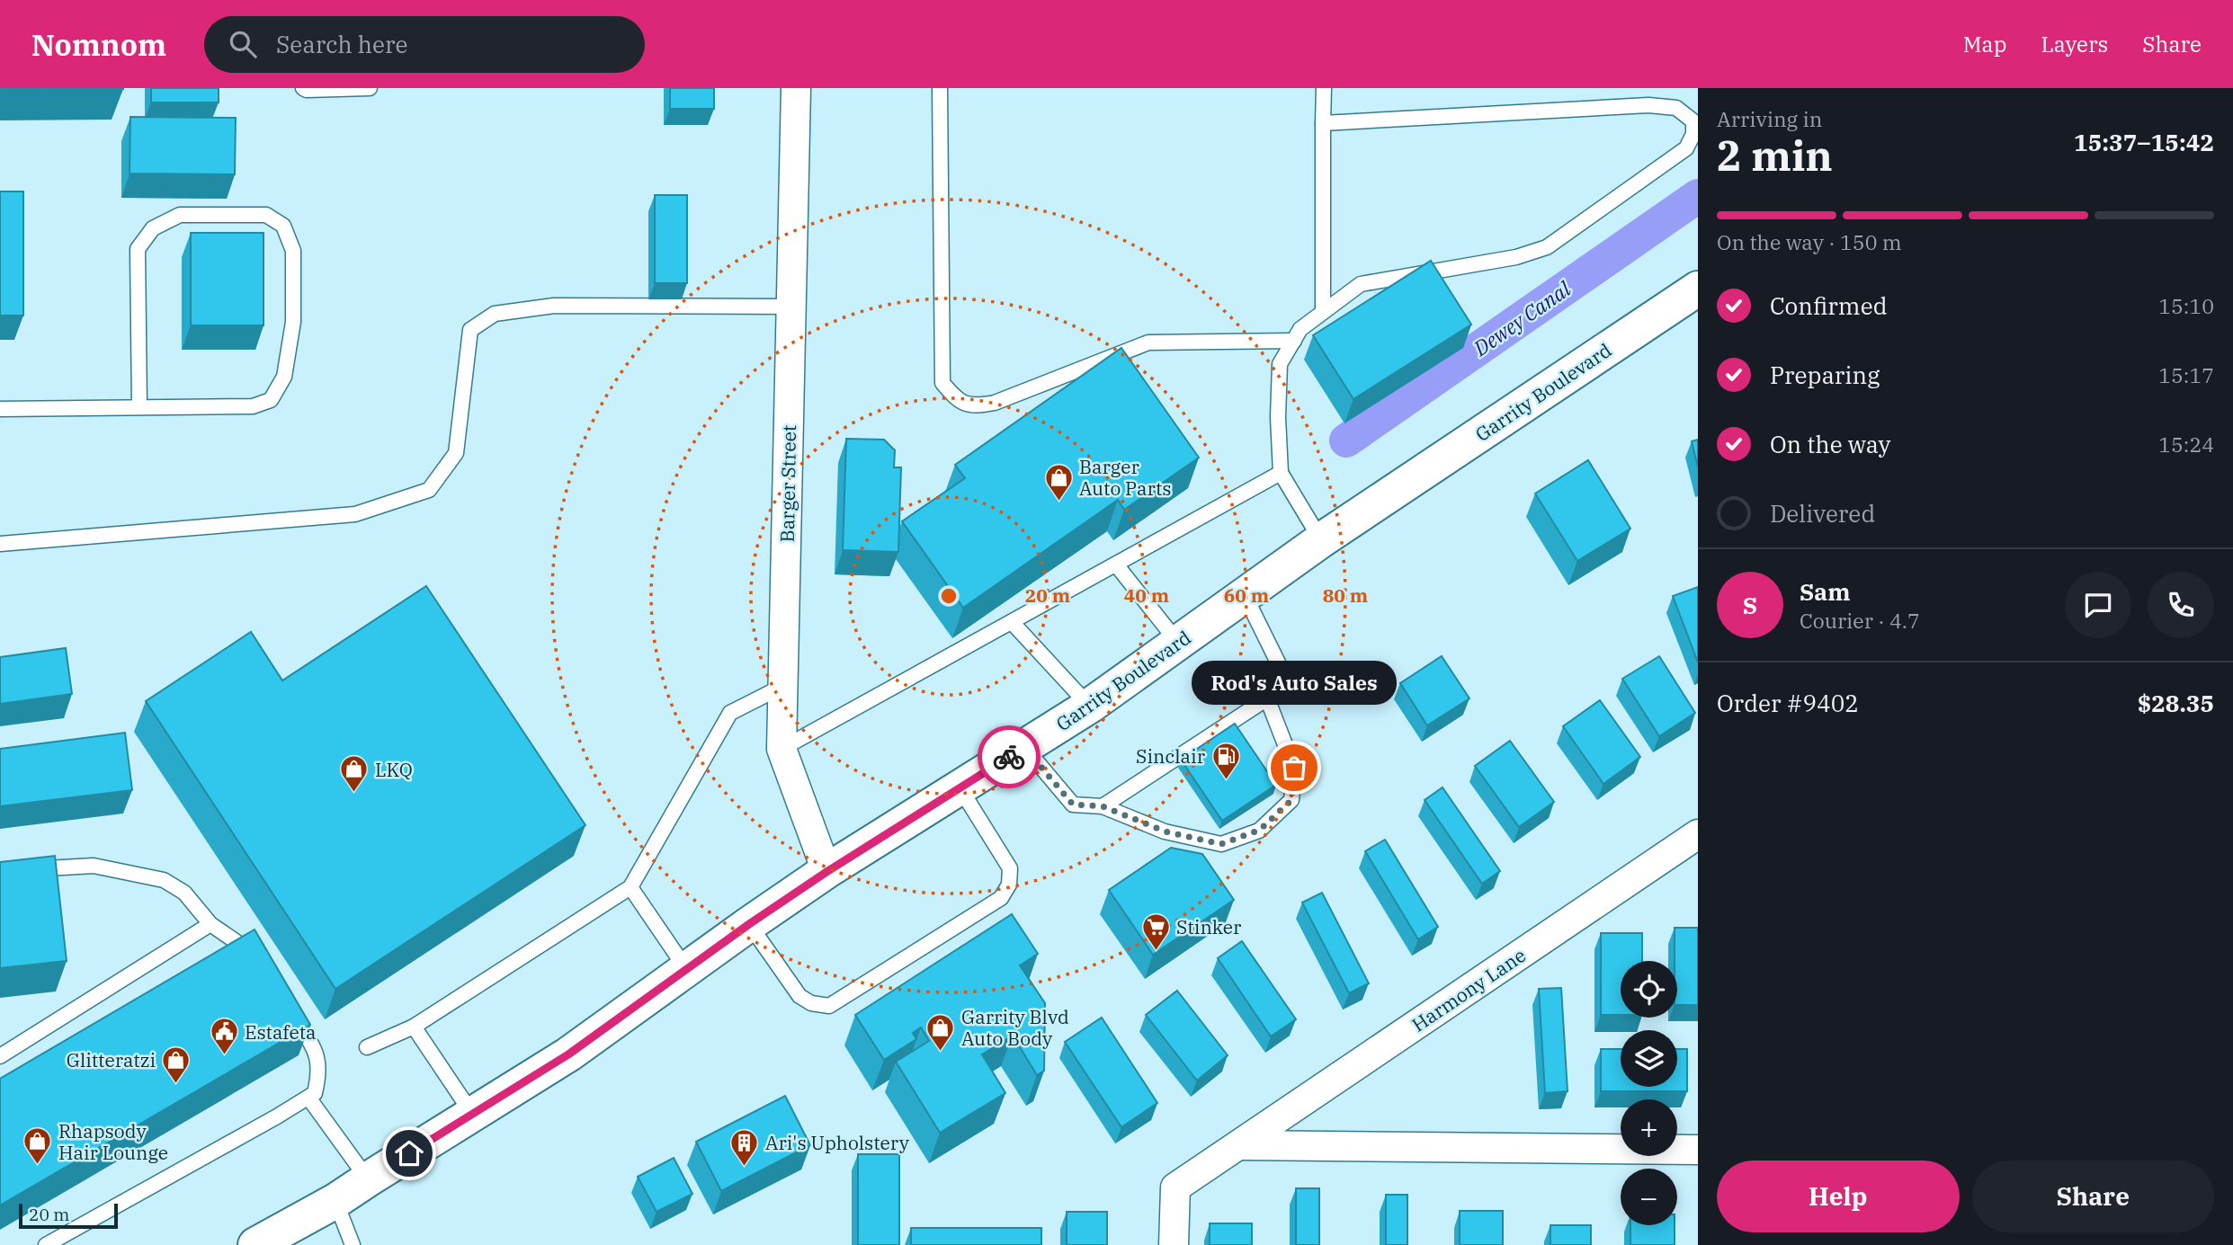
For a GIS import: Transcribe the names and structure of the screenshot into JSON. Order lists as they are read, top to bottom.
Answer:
{
  "streets": {
    "main road": ["Garrity Boulevard"],
    "street": ["Barger Street", "Harmony Lane"]
  },
  "crossings": [
    ["Garrity Boulevard", "Barger Street"]
  ],
  "water": ["Dewey Canal"],
  "places": {
    "shop": [
      "Barger Auto Parts",
      "LKQ",
      "Garrity Blvd Auto Body",
      "Glitteratzi",
      "Rhapsody Hair Lounge"
    ],
    "other": ["Rod's Auto Sales"],
    "fuel station": ["Sinclair"],
    "supermarket": ["Stinker"],
    "public building": ["Estafeta"],
    "building": ["Ari's Upholstery"]
  },
  "scale_bar": "20 m",
  "page": {
    "header": "Nomnom",
    "search": "Search here",
    "nav": ["Map", "Layers", "Share"],
    "heading": ["2 min", "Arriving in", "15:37–15:42"],
    "panel": [
      "Sam",
      "Courier · 4.7",
      "Order #9402",
      "$28.35"
    ],
    "bar": "On the way · 150 m",
    "list": [
      ["Confirmed", "15:10"],
      ["Preparing", "15:17"],
      ["On the way", "15:24"],
      "Delivered"
    ],
    "round": "S",
    "bubble": "Rod's Auto Sales",
    "map_buttons": ["+", "−"],
    "buttons": ["Help", "Share"],
    "scale": "20 m"
  },
  "rings": [
    "20 m",
    "40 m",
    "60 m",
    "80 m"
  ]
}
